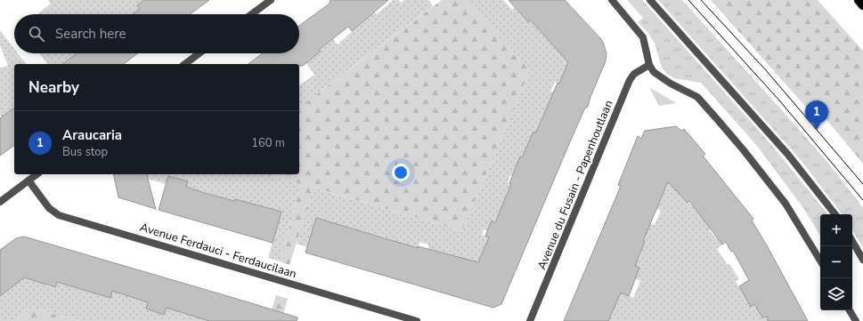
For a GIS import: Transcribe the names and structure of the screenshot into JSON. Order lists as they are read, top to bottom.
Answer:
{
  "streets": {
    "street": ["Avenue du Fusain - Papenhoutlaan", "Avenue Ferdauci - Ferdaucilaan"]
  },
  "page": {
    "search": "Search here",
    "heading": "Nearby",
    "pins": "1",
    "list": [
      {
        "mark": "1",
        "name": "Araucaria",
        "note": "Bus stop",
        "value": "160 m"
      }
    ],
    "map_buttons": ["+", "−"]
  }
}
